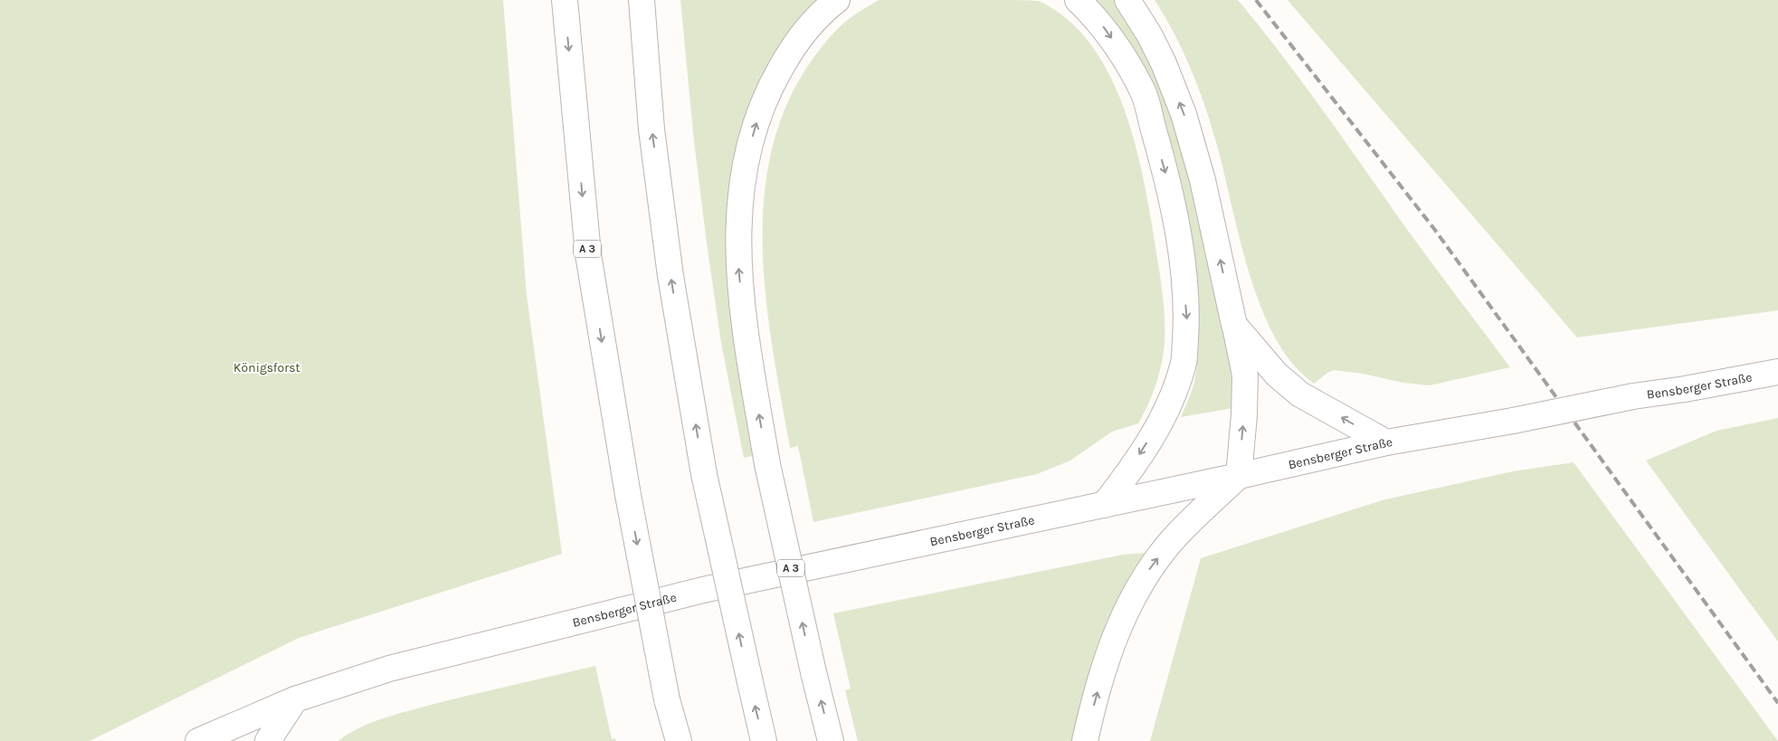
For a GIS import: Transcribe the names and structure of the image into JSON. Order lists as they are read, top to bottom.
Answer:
{
  "streets": {
    "main road": ["A 3", "Bensberger Straße"]
  },
  "parks": ["Königsforst"]
}
